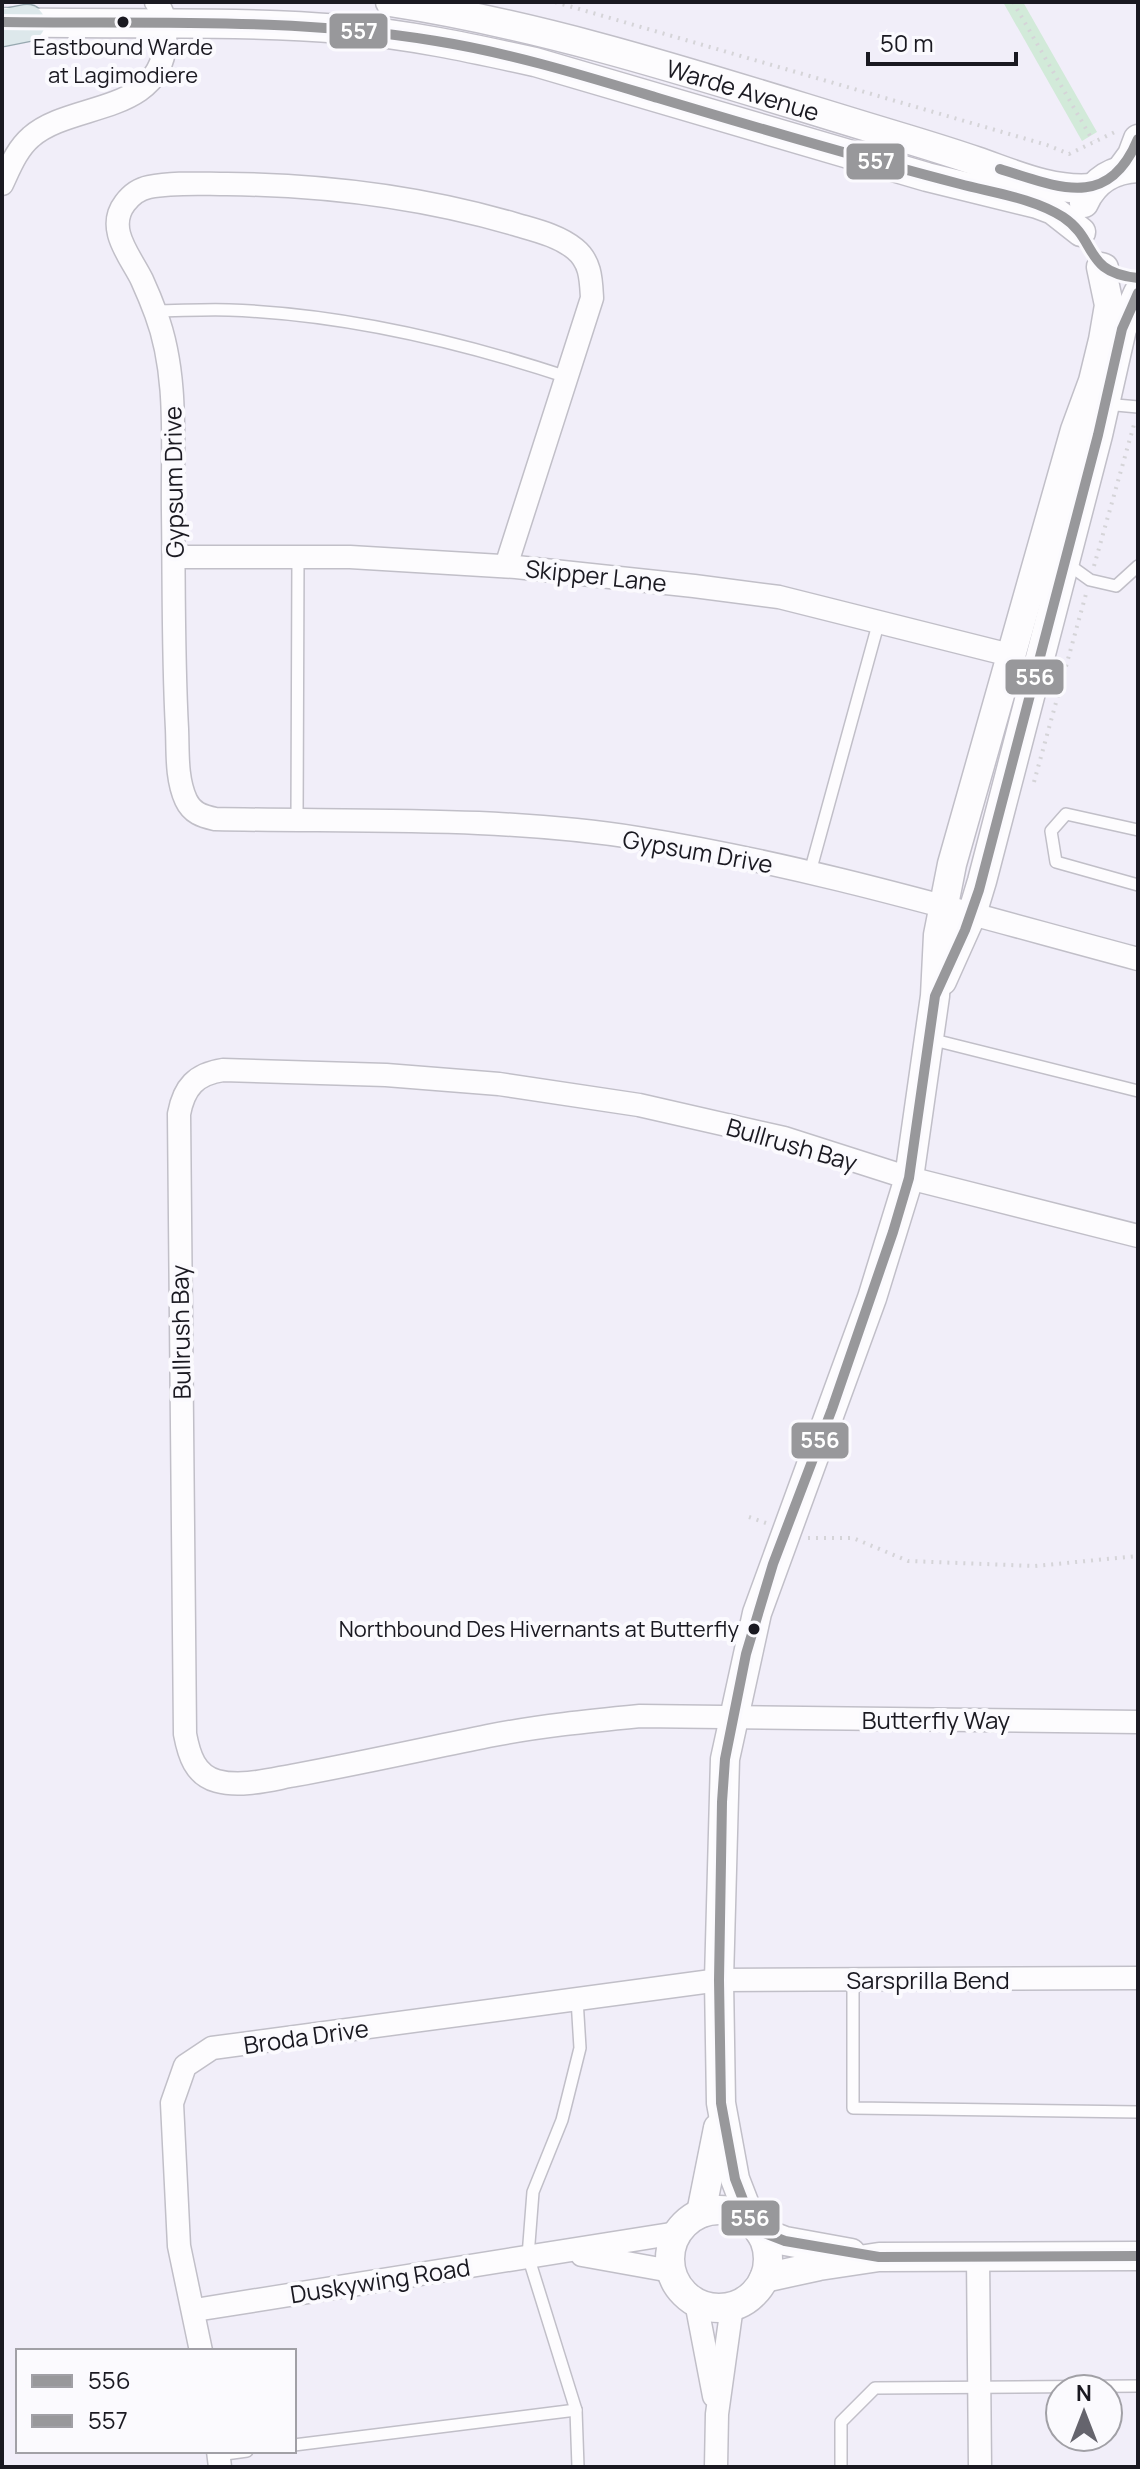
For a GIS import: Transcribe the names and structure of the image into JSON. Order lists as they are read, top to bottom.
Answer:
{
  "streets": {
    "street": [
      "Warde Avenue",
      "Gypsum Drive",
      "Skipper Lane",
      "Bullrush Bay",
      "Butterfly Way",
      "Sarsprilla Bend",
      "Broda Drive",
      "Duskywing Road"
    ]
  },
  "crossings": [
    ["Gypsum Drive", "Skipper Lane"],
    ["Bullrush Bay", "Butterfly Way"],
    ["Sarsprilla Bend", "Broda Drive"],
    ["Broda Drive", "Duskywing Road"]
  ],
  "places": ["Eastbound Warde at Lagimodiere", "Northbound Des Hivernants at Butterfly"],
  "lines": ["transit line 557", "transit line 556"],
  "legend": ["556", "557"],
  "scale_bar": "50 m",
  "north": "top"
}
